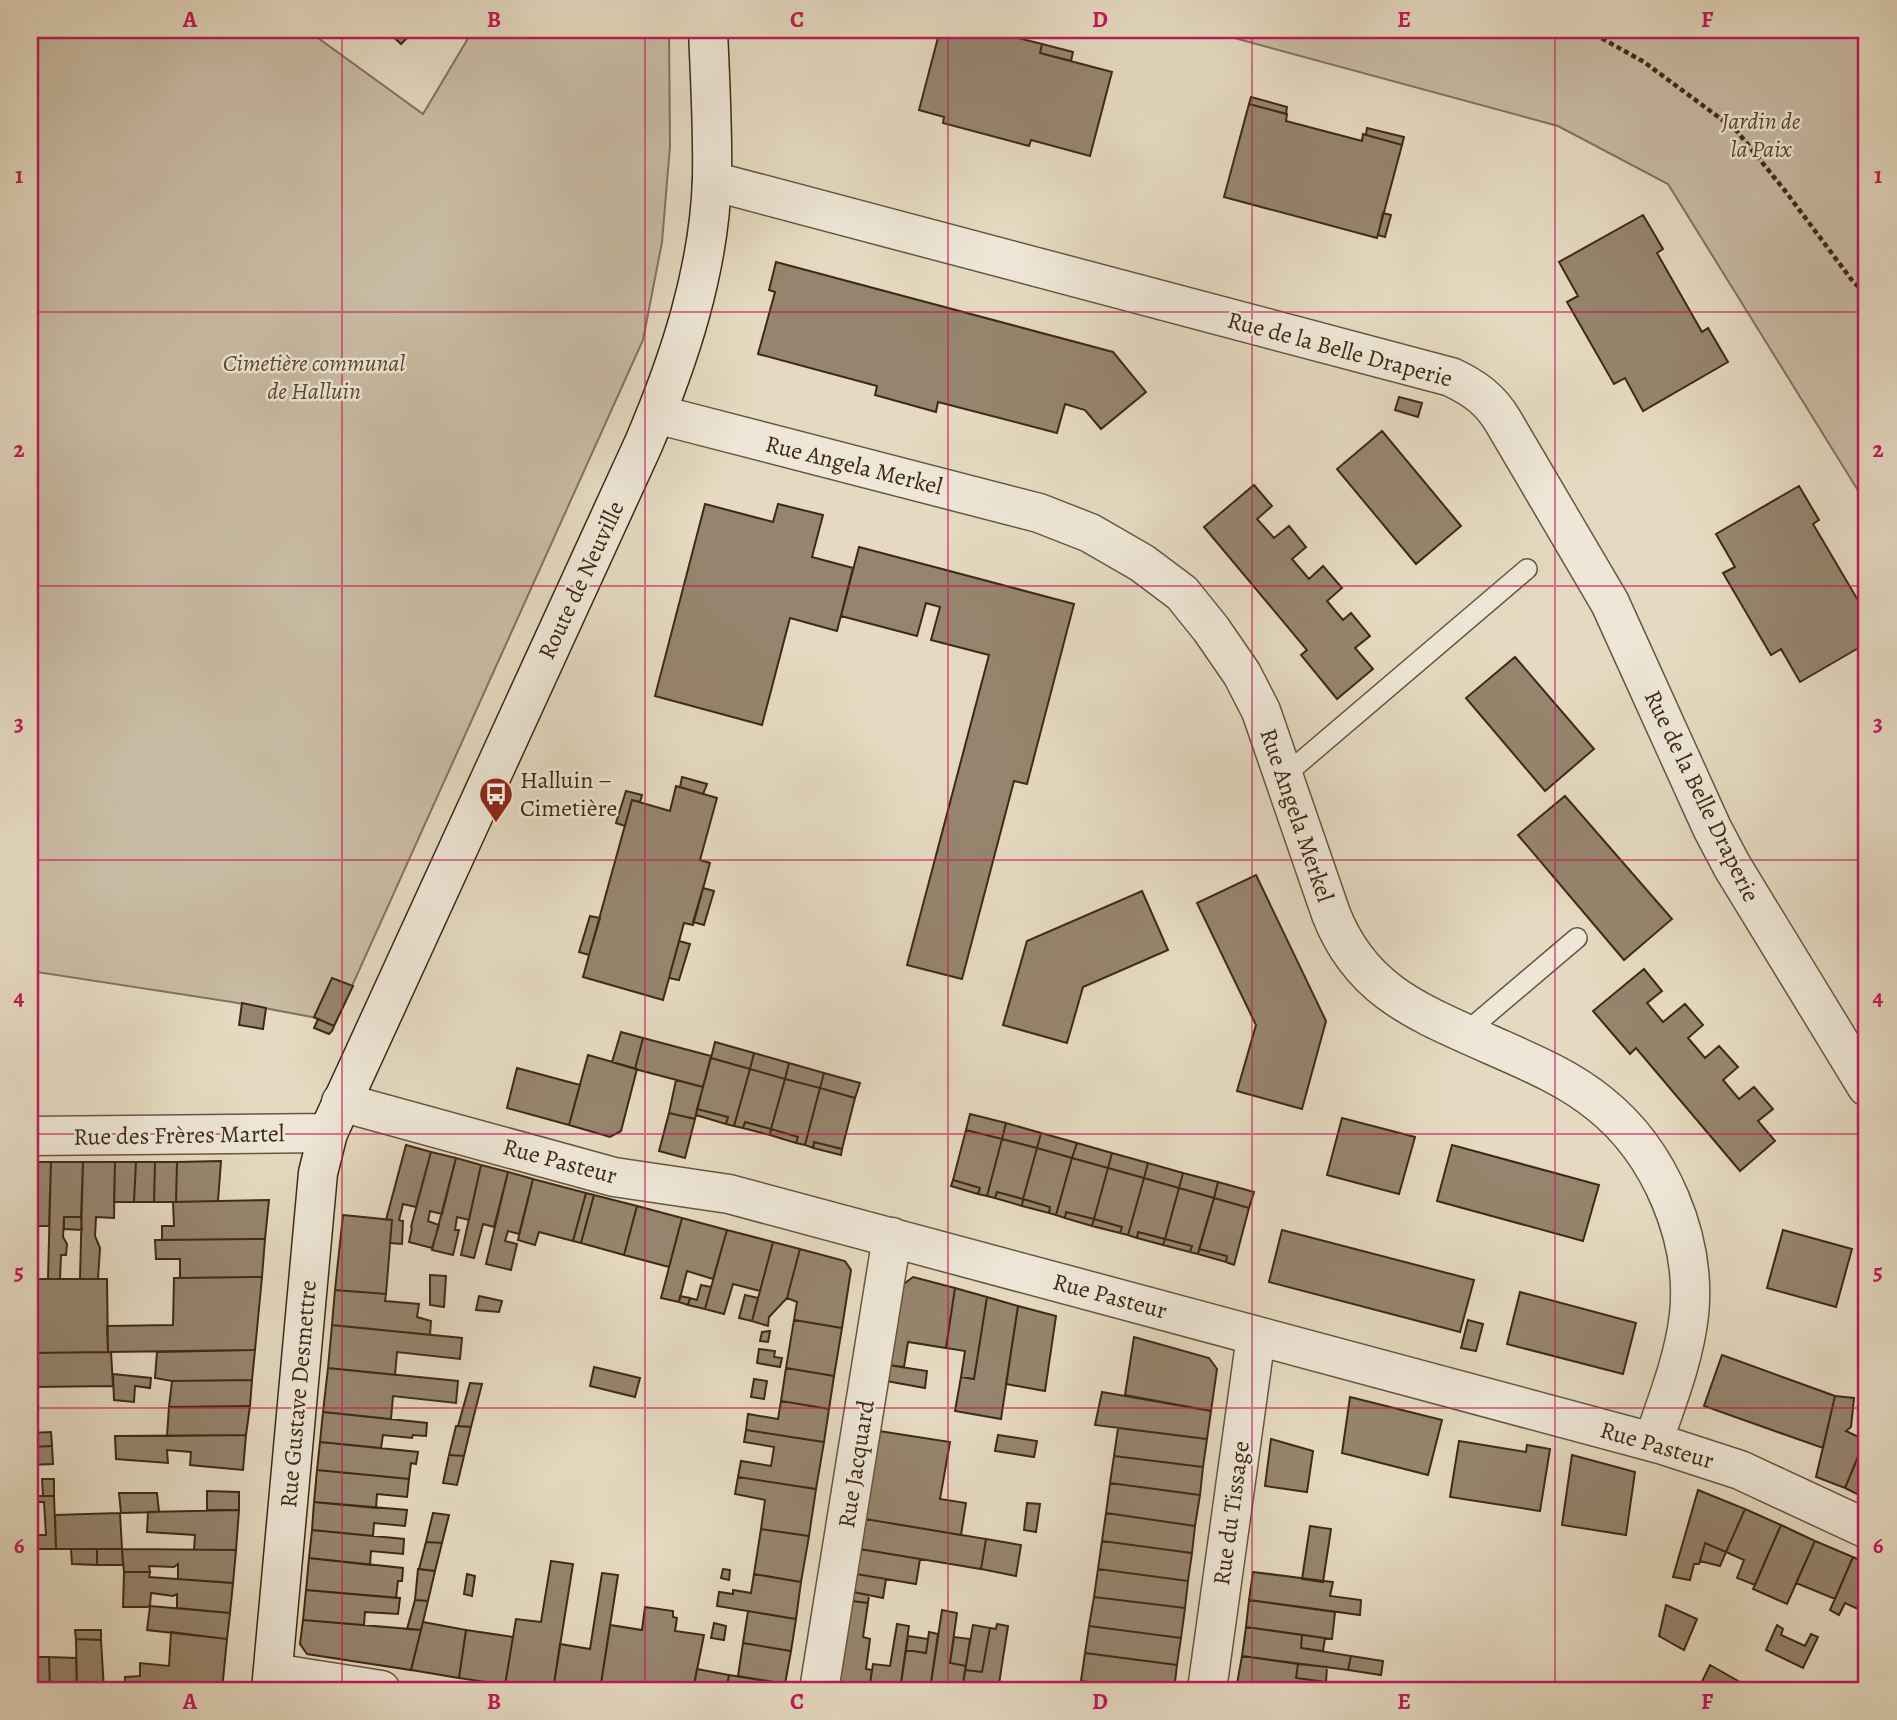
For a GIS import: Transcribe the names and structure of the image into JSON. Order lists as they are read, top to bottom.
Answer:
{
  "streets": {
    "street": [
      "Rue de la Belle Draperie",
      "Rue Angela Merkel",
      "Route de Neuville",
      "Rue des Frères Martel",
      "Rue Pasteur",
      "Rue Gustave Desmettre",
      "Rue Jacquard",
      "Rue du Tissage"
    ]
  },
  "crossings": [
    ["Rue de la Belle Draperie", "Route de Neuville"],
    ["Rue Angela Merkel", "Route de Neuville"],
    ["Rue Angela Merkel", "Rue Pasteur"],
    ["Route de Neuville", "Rue des Frères Martel"],
    ["Route de Neuville", "Rue Pasteur"],
    ["Route de Neuville", "Rue Gustave Desmettre"],
    ["Rue des Frères Martel", "Rue Pasteur"],
    ["Rue des Frères Martel", "Rue Gustave Desmettre"],
    ["Rue Pasteur", "Rue Gustave Desmettre"],
    ["Rue Pasteur", "Rue Jacquard"],
    ["Rue Pasteur", "Rue du Tissage"]
  ],
  "parks": ["Jardin de la Paix", "Cimetière communal de Halluin"],
  "places": {
    "bus stop": ["Halluin – Cimetière"]
  },
  "grid": {
    "columns": [
      "A",
      "B",
      "C",
      "D",
      "E",
      "F"
    ],
    "rows": [
      "1",
      "2",
      "3",
      "4",
      "5",
      "6"
    ]
  }
}
